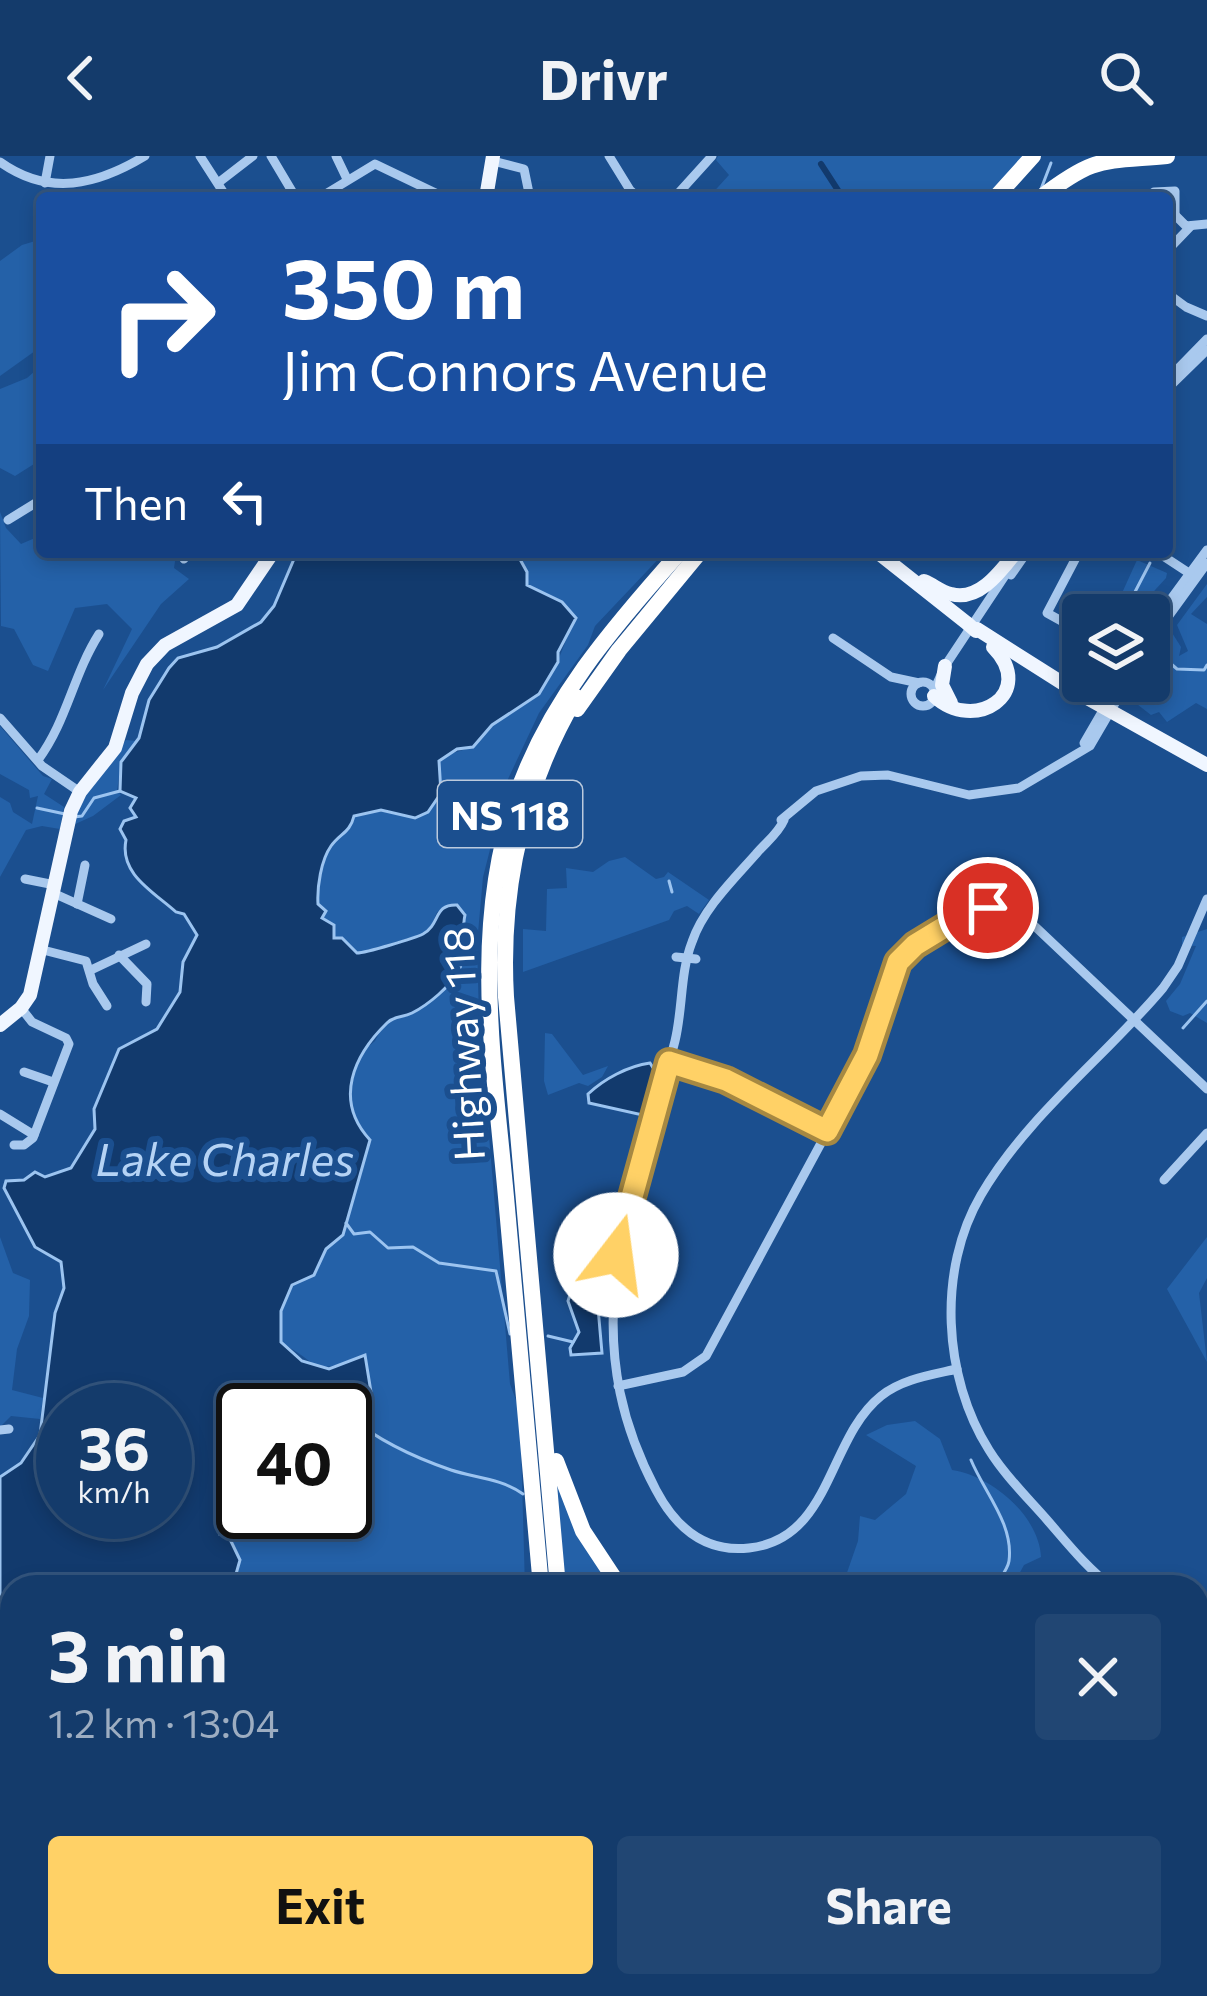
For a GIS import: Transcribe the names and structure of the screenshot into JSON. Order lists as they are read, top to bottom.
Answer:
{
  "streets": {
    "highway": ["NS 118", "Highway 118"]
  },
  "water": ["Lake Charles"],
  "page": {
    "header": "Drivr",
    "turn": ["350 m", "Jim Connors Avenue"],
    "then": "Then",
    "speed": "36 km/h",
    "limit": "40",
    "heading": ["3 min", "1.2 km · 13:04"],
    "buttons": ["Exit", "Share"]
  }
}
